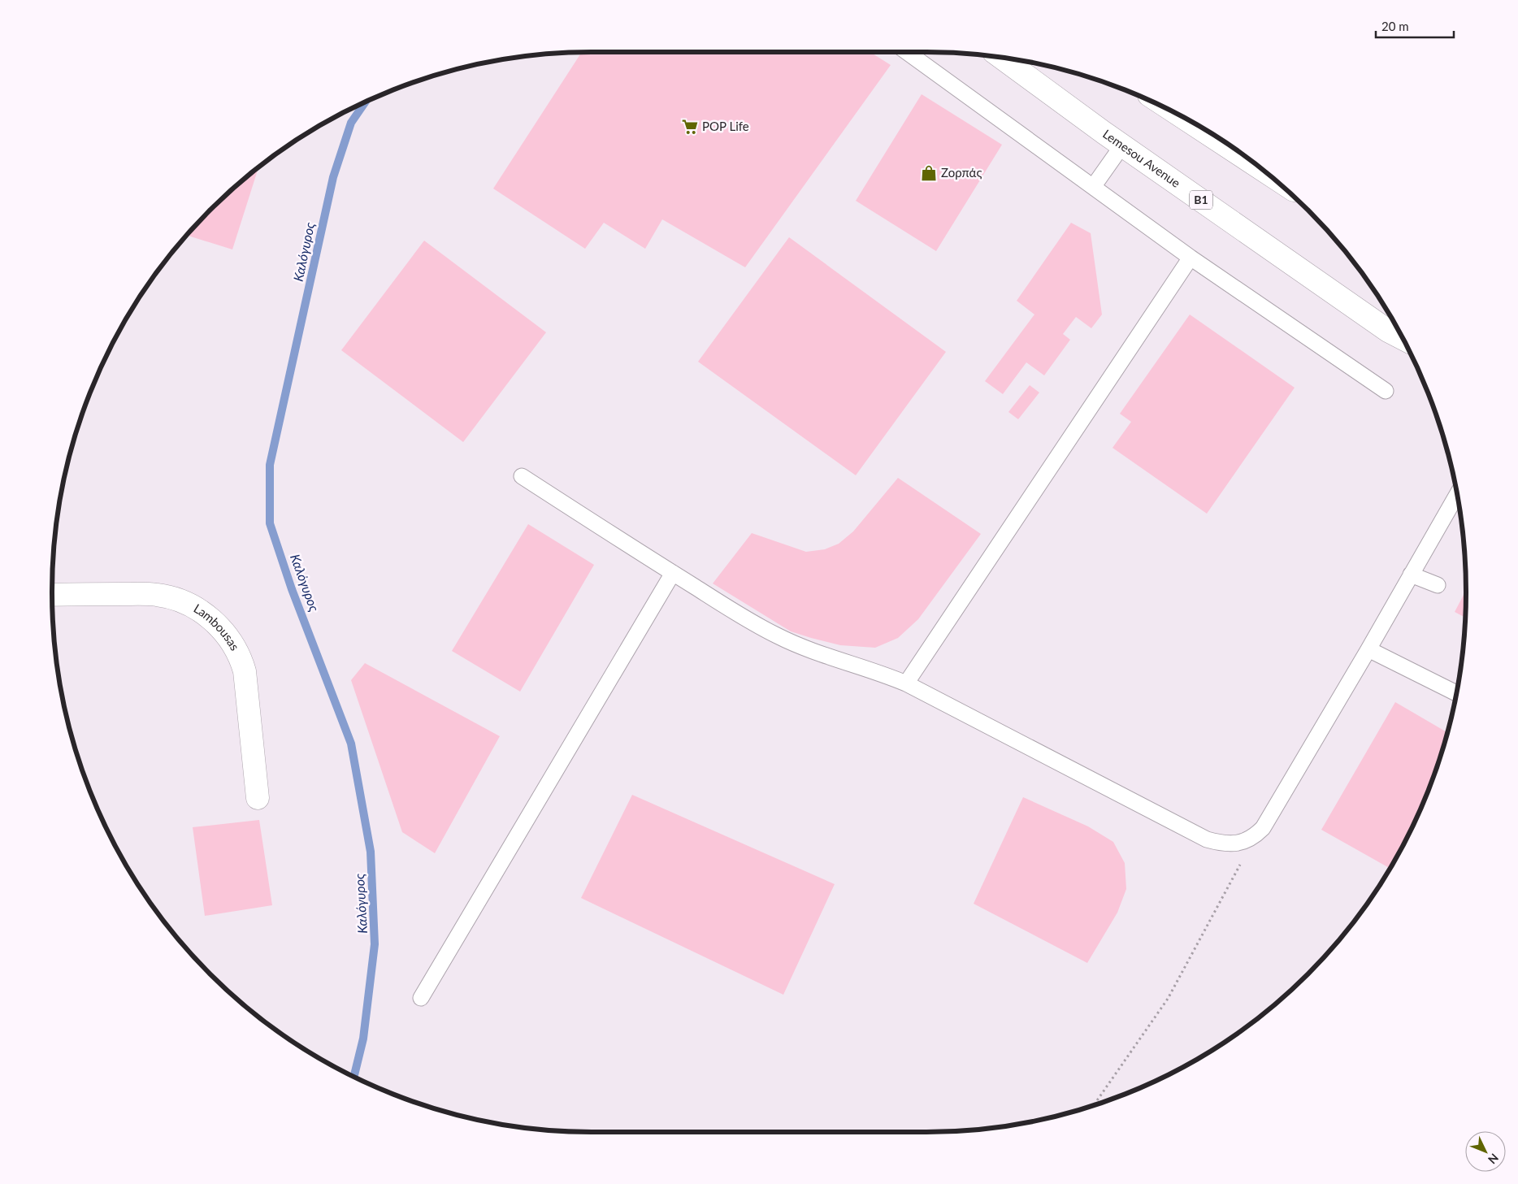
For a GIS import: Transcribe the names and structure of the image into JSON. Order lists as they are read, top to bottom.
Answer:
{
  "streets": {
    "main road": ["Lemesou Avenue", "B1", "Lambousas"]
  },
  "water": ["Καλόγυρος"],
  "places": {
    "supermarket": ["POP Life"],
    "shop": ["Ζορπάς"]
  },
  "scale_bar": "20 m",
  "north": "bottom right"
}
